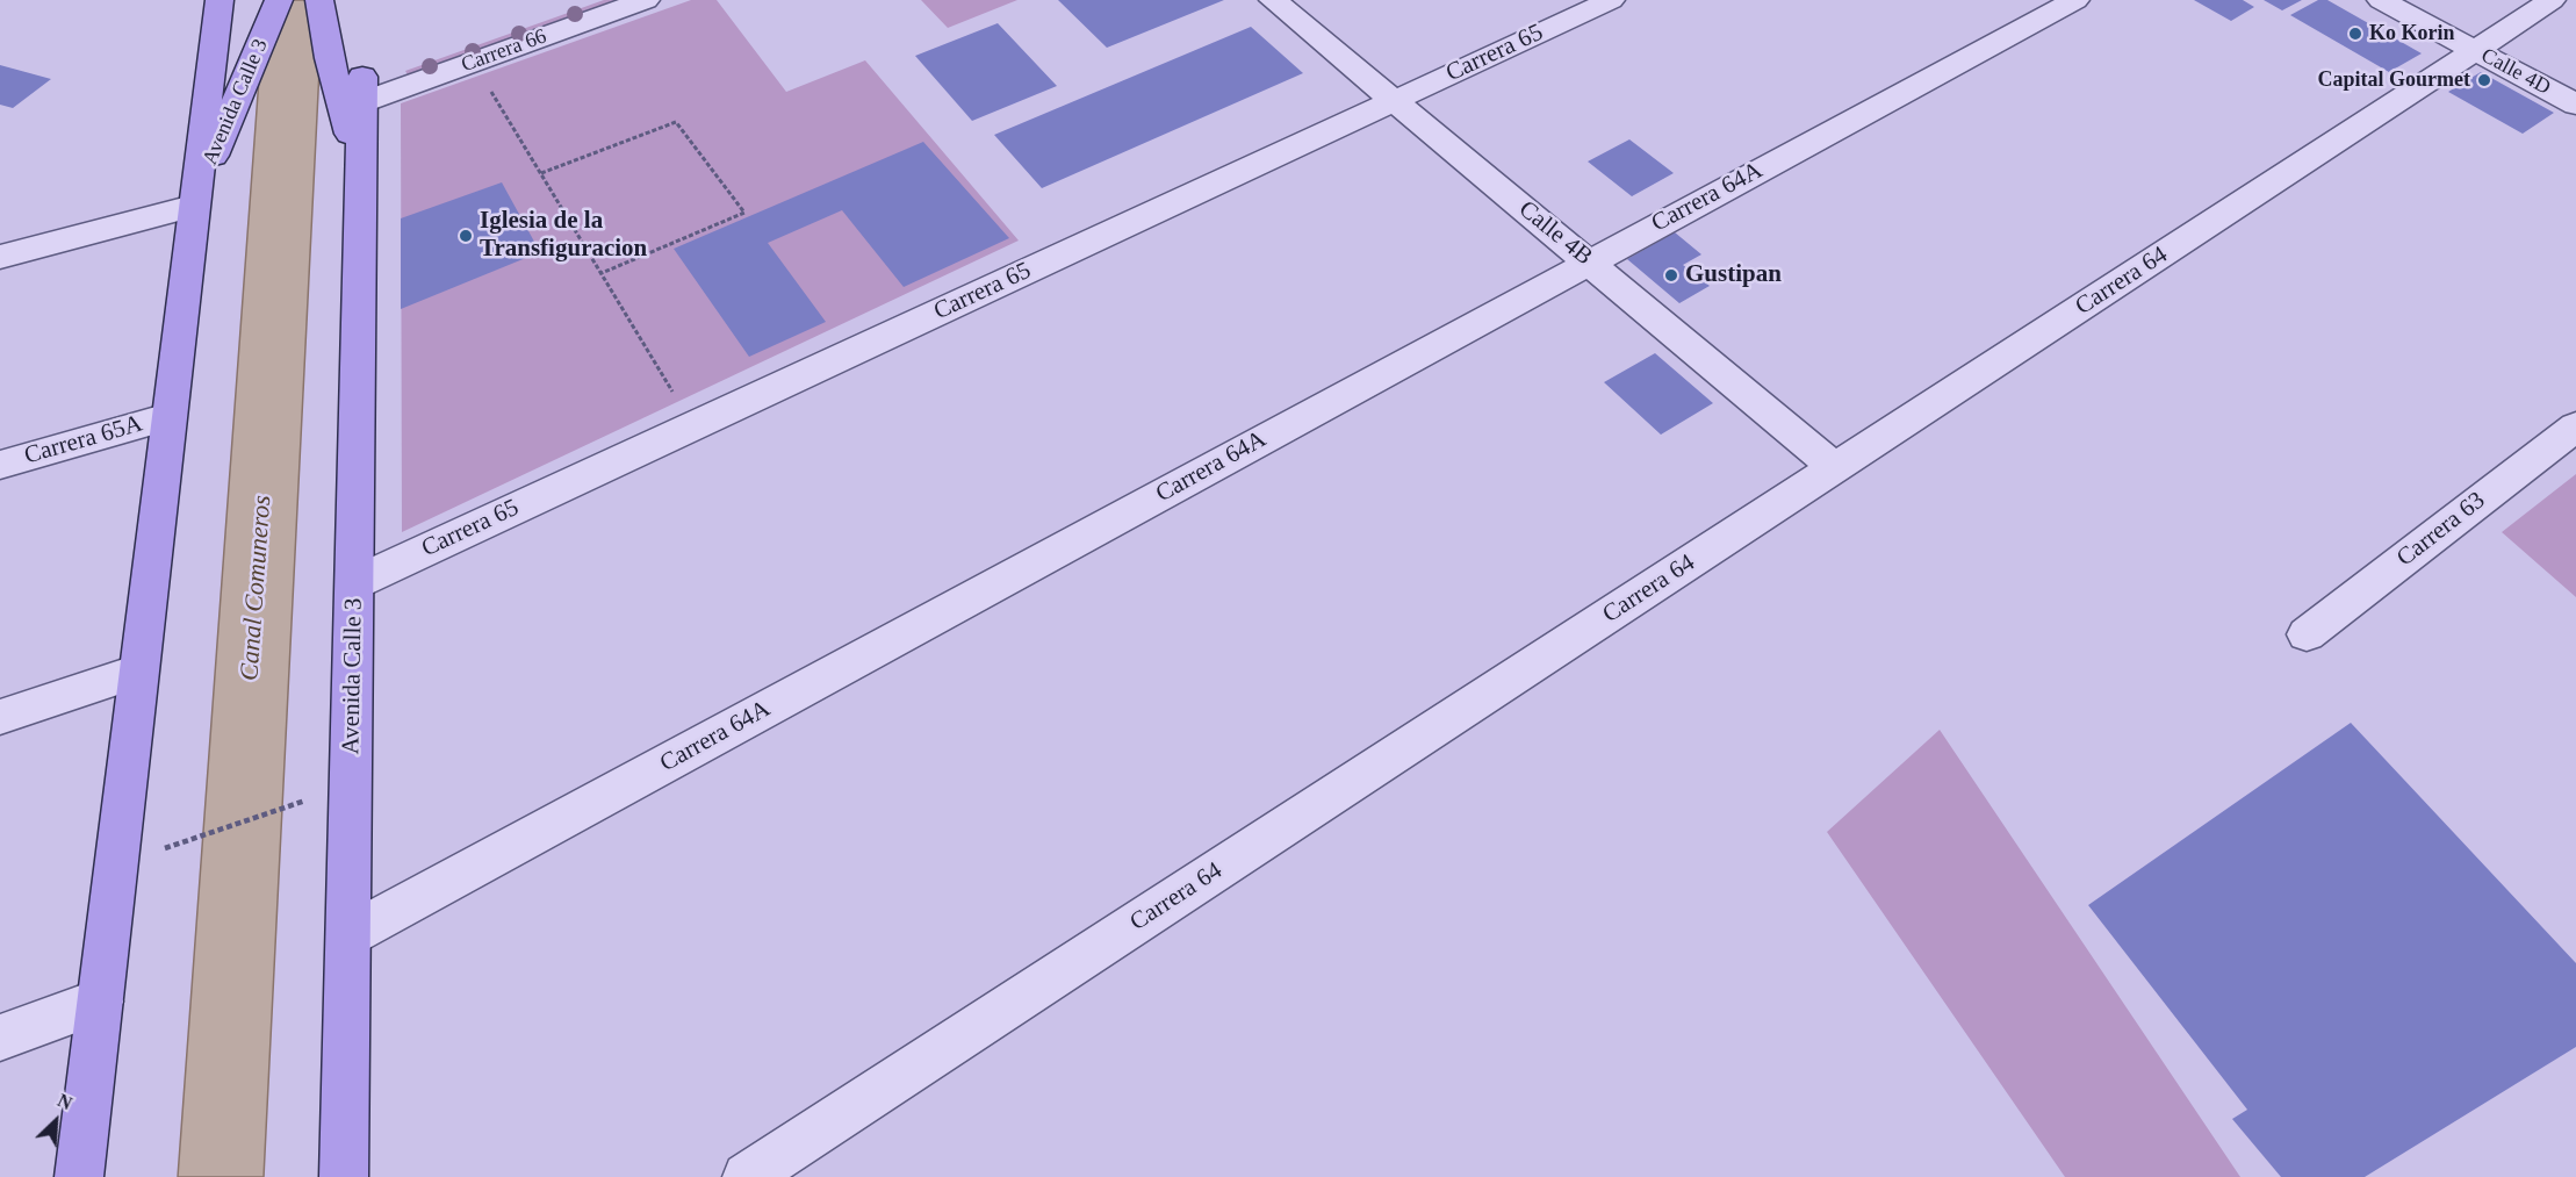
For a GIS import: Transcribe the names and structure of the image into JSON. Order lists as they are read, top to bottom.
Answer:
{
  "streets": {
    "main road": ["Avenida Calle 3"],
    "street": [
      "Carrera 66",
      "Carrera 65",
      "Calle 4D",
      "Carrera 64A",
      "Calle 4B",
      "Carrera 64",
      "Carrera 65A",
      "Carrera 63"
    ]
  },
  "crossings": [
    ["Carrera 66", "Avenida Calle 3"],
    ["Carrera 65", "Avenida Calle 3"],
    ["Carrera 65", "Calle 4B"],
    ["Calle 4D", "Carrera 64"],
    ["Avenida Calle 3", "Carrera 64A"],
    ["Avenida Calle 3", "Carrera 65A"],
    ["Carrera 64A", "Calle 4B"],
    ["Calle 4B", "Carrera 64"]
  ],
  "water": ["Canal Comuneros"],
  "places": [
    "Ko Korin",
    "Capital Gourmet",
    "Iglesia de la Transfiguracion",
    "Gustipan"
  ],
  "north": "top right"
}
